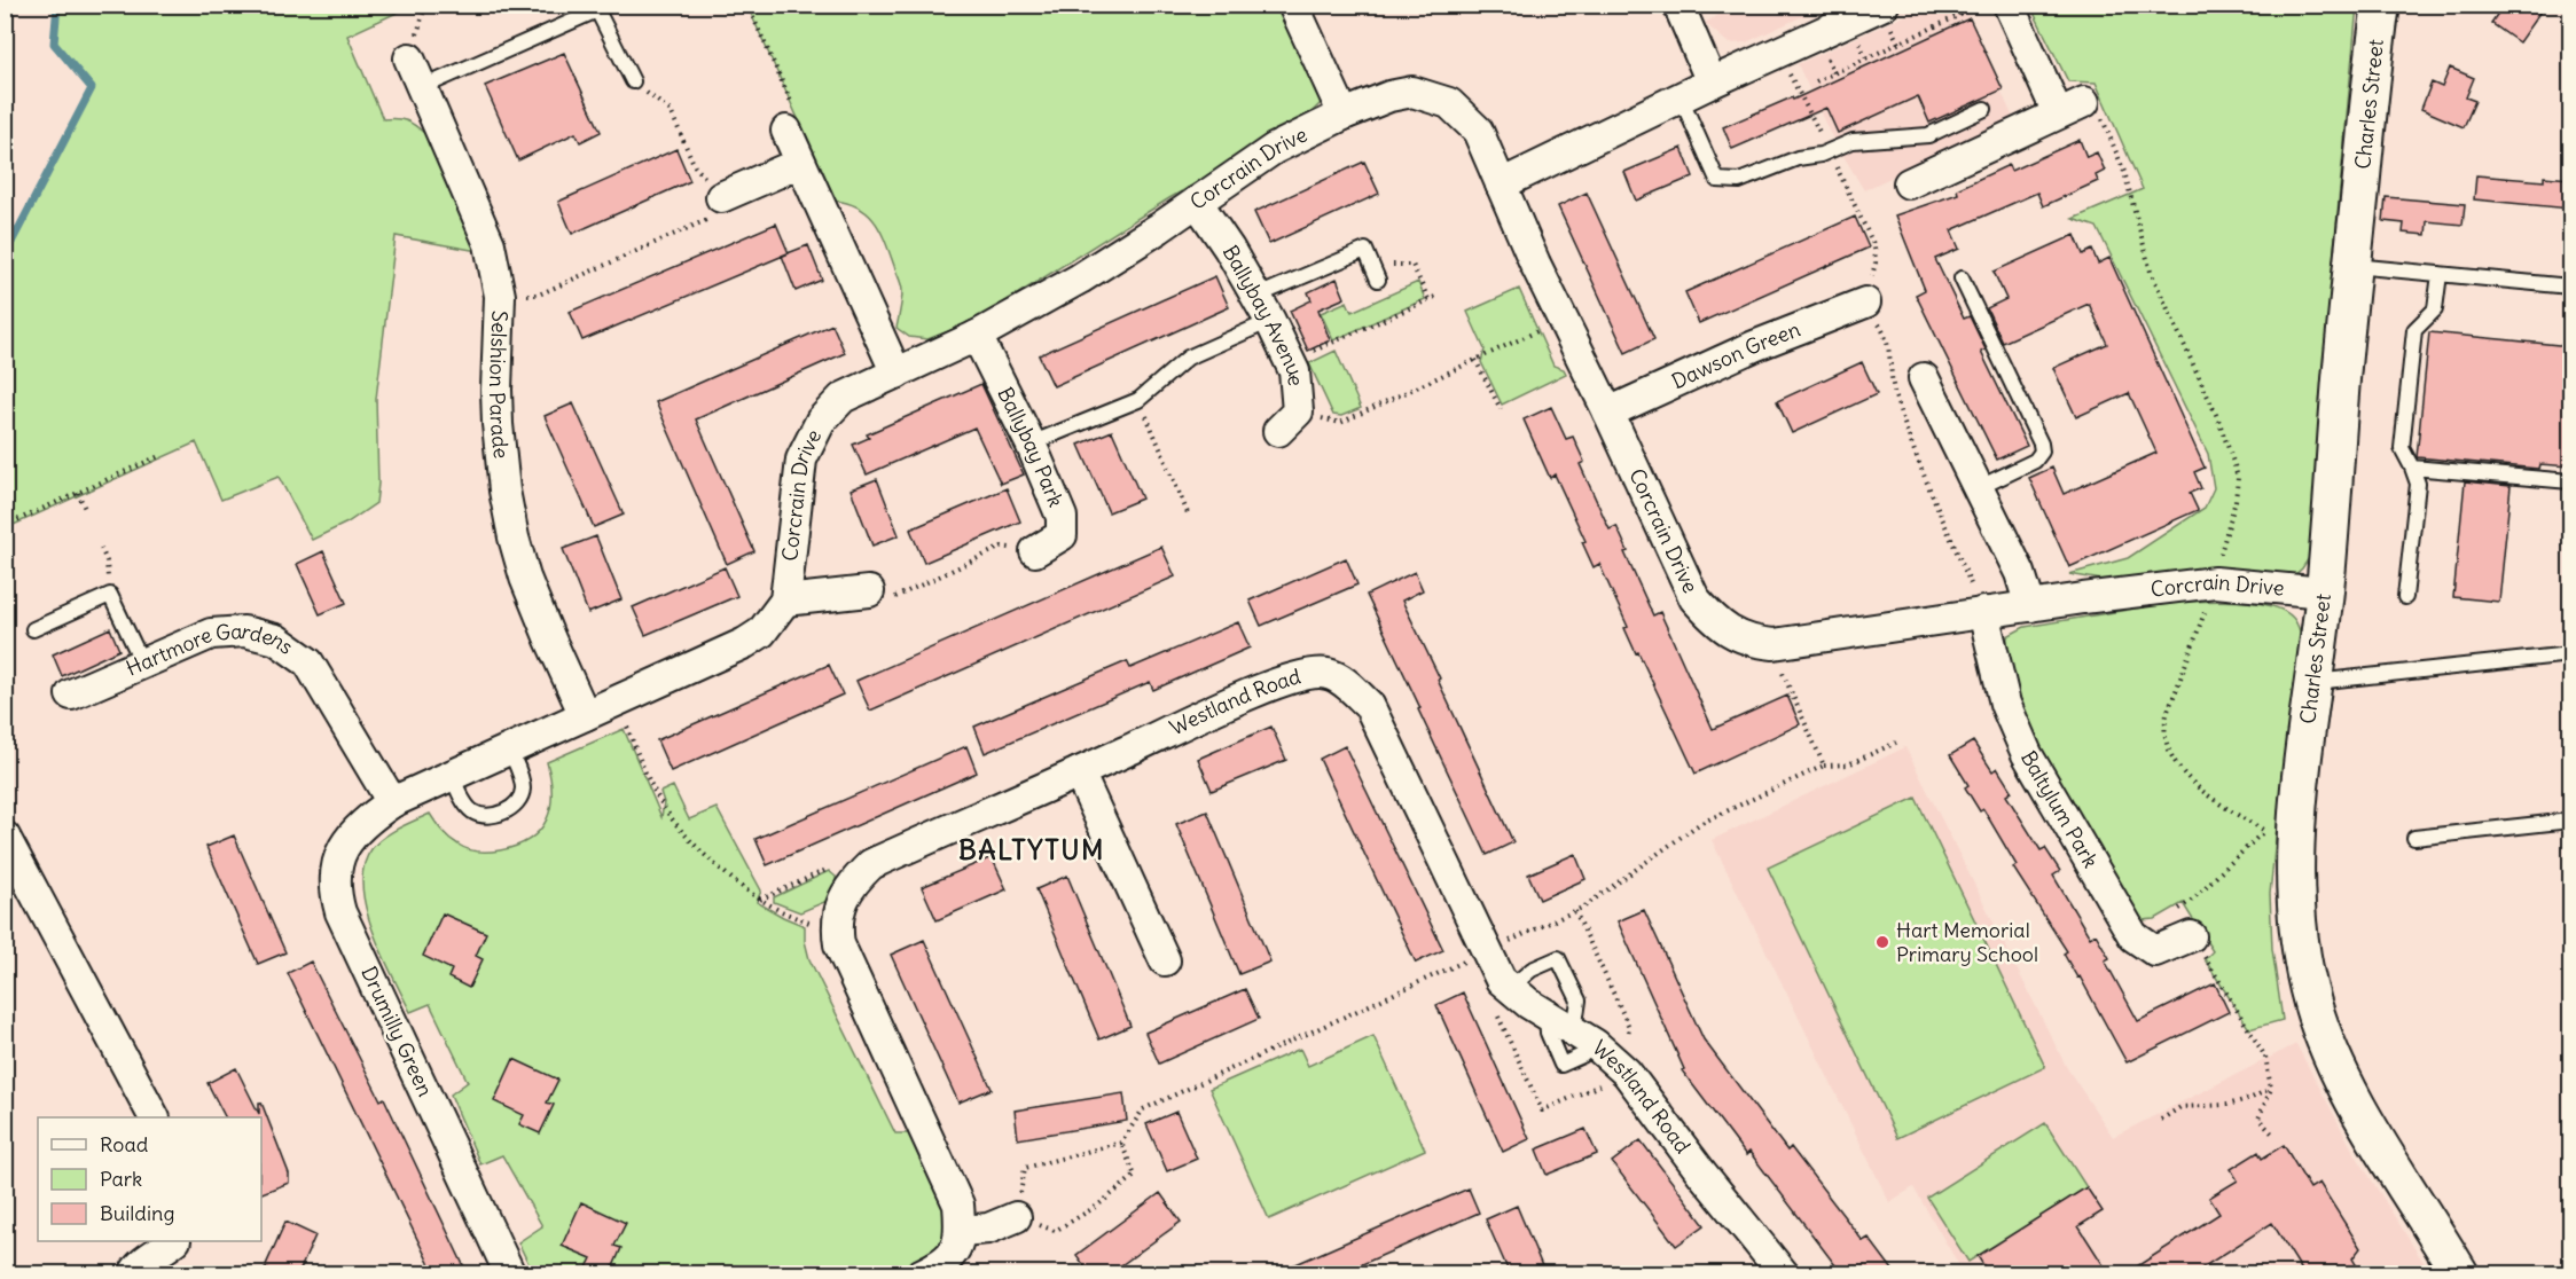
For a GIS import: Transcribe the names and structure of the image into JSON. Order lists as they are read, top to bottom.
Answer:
{
  "streets": {
    "street": [
      "Charles Street",
      "Corcrain Drive",
      "Ballybay Avenue",
      "Dawson Green",
      "Selshion Parade",
      "Ballybay Park",
      "Hartmore Gardens",
      "Westland Road",
      "Baltylum Park",
      "Drumilly Green"
    ]
  },
  "crossings": [
    ["Charles Street", "Corcrain Drive"],
    ["Corcrain Drive", "Ballybay Avenue"],
    ["Corcrain Drive", "Dawson Green"],
    ["Corcrain Drive", "Ballybay Park"],
    ["Corcrain Drive", "Baltylum Park"],
    ["Hartmore Gardens", "Drumilly Green"]
  ],
  "districts": ["BALTYTUM"],
  "places": ["Hart Memorial Primary School"],
  "legend": ["Road", "Park", "Building"]
}
